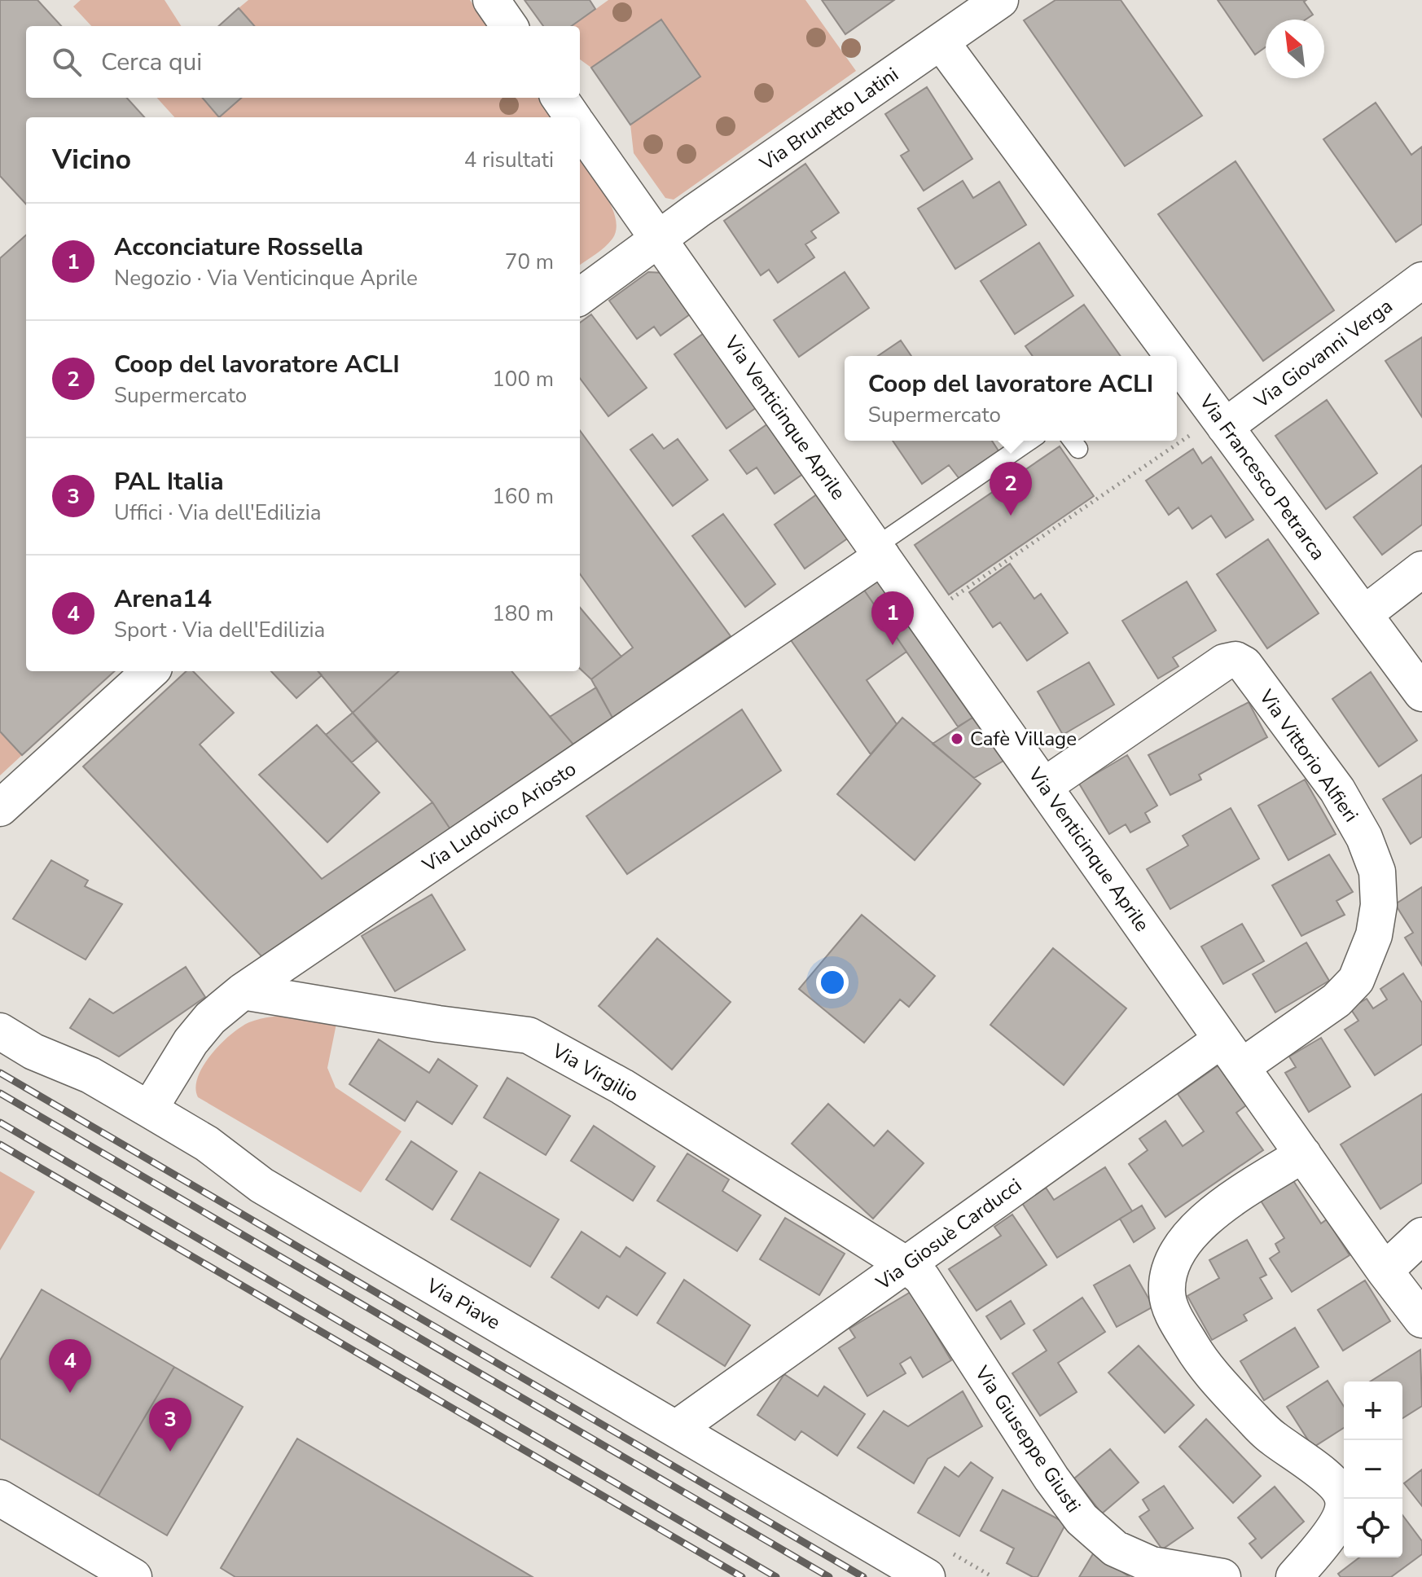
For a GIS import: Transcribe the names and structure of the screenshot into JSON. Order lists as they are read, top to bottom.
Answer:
{
  "streets": {
    "street": [
      "Via Brunetto Latini",
      "Via Giovanni Verga",
      "Via Venticinque Aprile",
      "Via Francesco Petrarca",
      "Via Vittorio Alfieri",
      "Via Ludovico Ariosto",
      "Via Virgilio",
      "Via Giosuè Carducci",
      "Via Piave",
      "Via Giuseppe Giusti"
    ]
  },
  "crossings": [
    ["Via Brunetto Latini", "Via Venticinque Aprile"],
    ["Via Brunetto Latini", "Via Francesco Petrarca"],
    ["Via Giovanni Verga", "Via Francesco Petrarca"],
    ["Via Venticinque Aprile", "Via Vittorio Alfieri"],
    ["Via Venticinque Aprile", "Via Ludovico Ariosto"],
    ["Via Venticinque Aprile", "Via Giosuè Carducci"],
    ["Via Vittorio Alfieri", "Via Giosuè Carducci"],
    ["Via Ludovico Ariosto", "Via Virgilio"],
    ["Via Ludovico Ariosto", "Via Piave"],
    ["Via Virgilio", "Via Giosuè Carducci"],
    ["Via Virgilio", "Via Giuseppe Giusti"],
    ["Via Giosuè Carducci", "Via Piave"],
    ["Via Giosuè Carducci", "Via Giuseppe Giusti"]
  ],
  "places": ["Cafè Village"],
  "north": "top left",
  "page": {
    "search": "Cerca qui",
    "heading": ["Vicino", "4 risultati"],
    "list": [
      {
        "mark": "1",
        "name": "Acconciature Rossella",
        "note": "Negozio · Via Venticinque Aprile",
        "value": "70 m"
      },
      {
        "mark": "2",
        "name": "Coop del lavoratore ACLI",
        "note": "Supermercato",
        "value": "100 m"
      },
      {
        "mark": "3",
        "name": "PAL Italia",
        "note": "Uffici · Via dell'Edilizia",
        "value": "160 m"
      },
      {
        "mark": "4",
        "name": "Arena14",
        "note": "Sport · Via dell'Edilizia",
        "value": "180 m"
      }
    ],
    "popup": ["Coop del lavoratore ACLI", "Supermercato"],
    "pins": [
      "2",
      "1",
      "4",
      "3"
    ],
    "map_buttons": ["+", "−"]
  }
}
